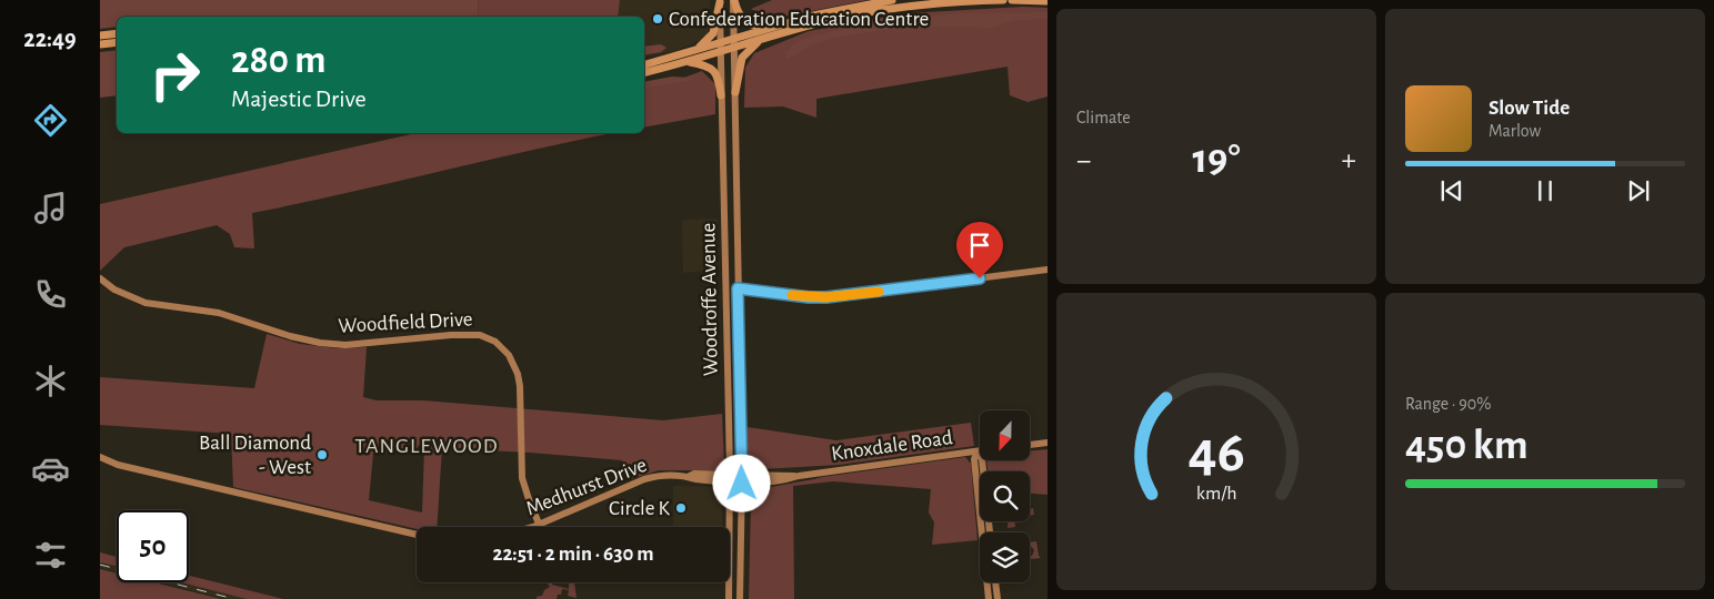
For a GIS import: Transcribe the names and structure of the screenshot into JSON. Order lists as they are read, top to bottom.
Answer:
{
  "streets": {
    "street": [
      "Woodroffe Avenue",
      "Woodfield Drive",
      "Knoxdale Road",
      "Medhurst Drive"
    ]
  },
  "crossings": [
    ["Woodroffe Avenue", "Knoxdale Road"],
    ["Woodroffe Avenue", "Medhurst Drive"],
    ["Woodfield Drive", "Medhurst Drive"],
    ["Knoxdale Road", "Medhurst Drive"]
  ],
  "districts": ["TANGLEWOOD"],
  "places": ["Confederation Education Centre", "Ball Diamond - West", "Circle K"],
  "north": "bottom",
  "page": {
    "tabs": "22:49",
    "tile": [
      "Climate",
      ["Range · 90%", "450 km"]
    ],
    "turn": ["280 m", "Majestic Drive"],
    "song": ["Slow Tide", "Marlow"],
    "heat": ["−", "19°", "+"],
    "limit": "50",
    "trip": "22:51 · 2 min · 630 m",
    "gauge": ["46", "km/h"]
  }
}
